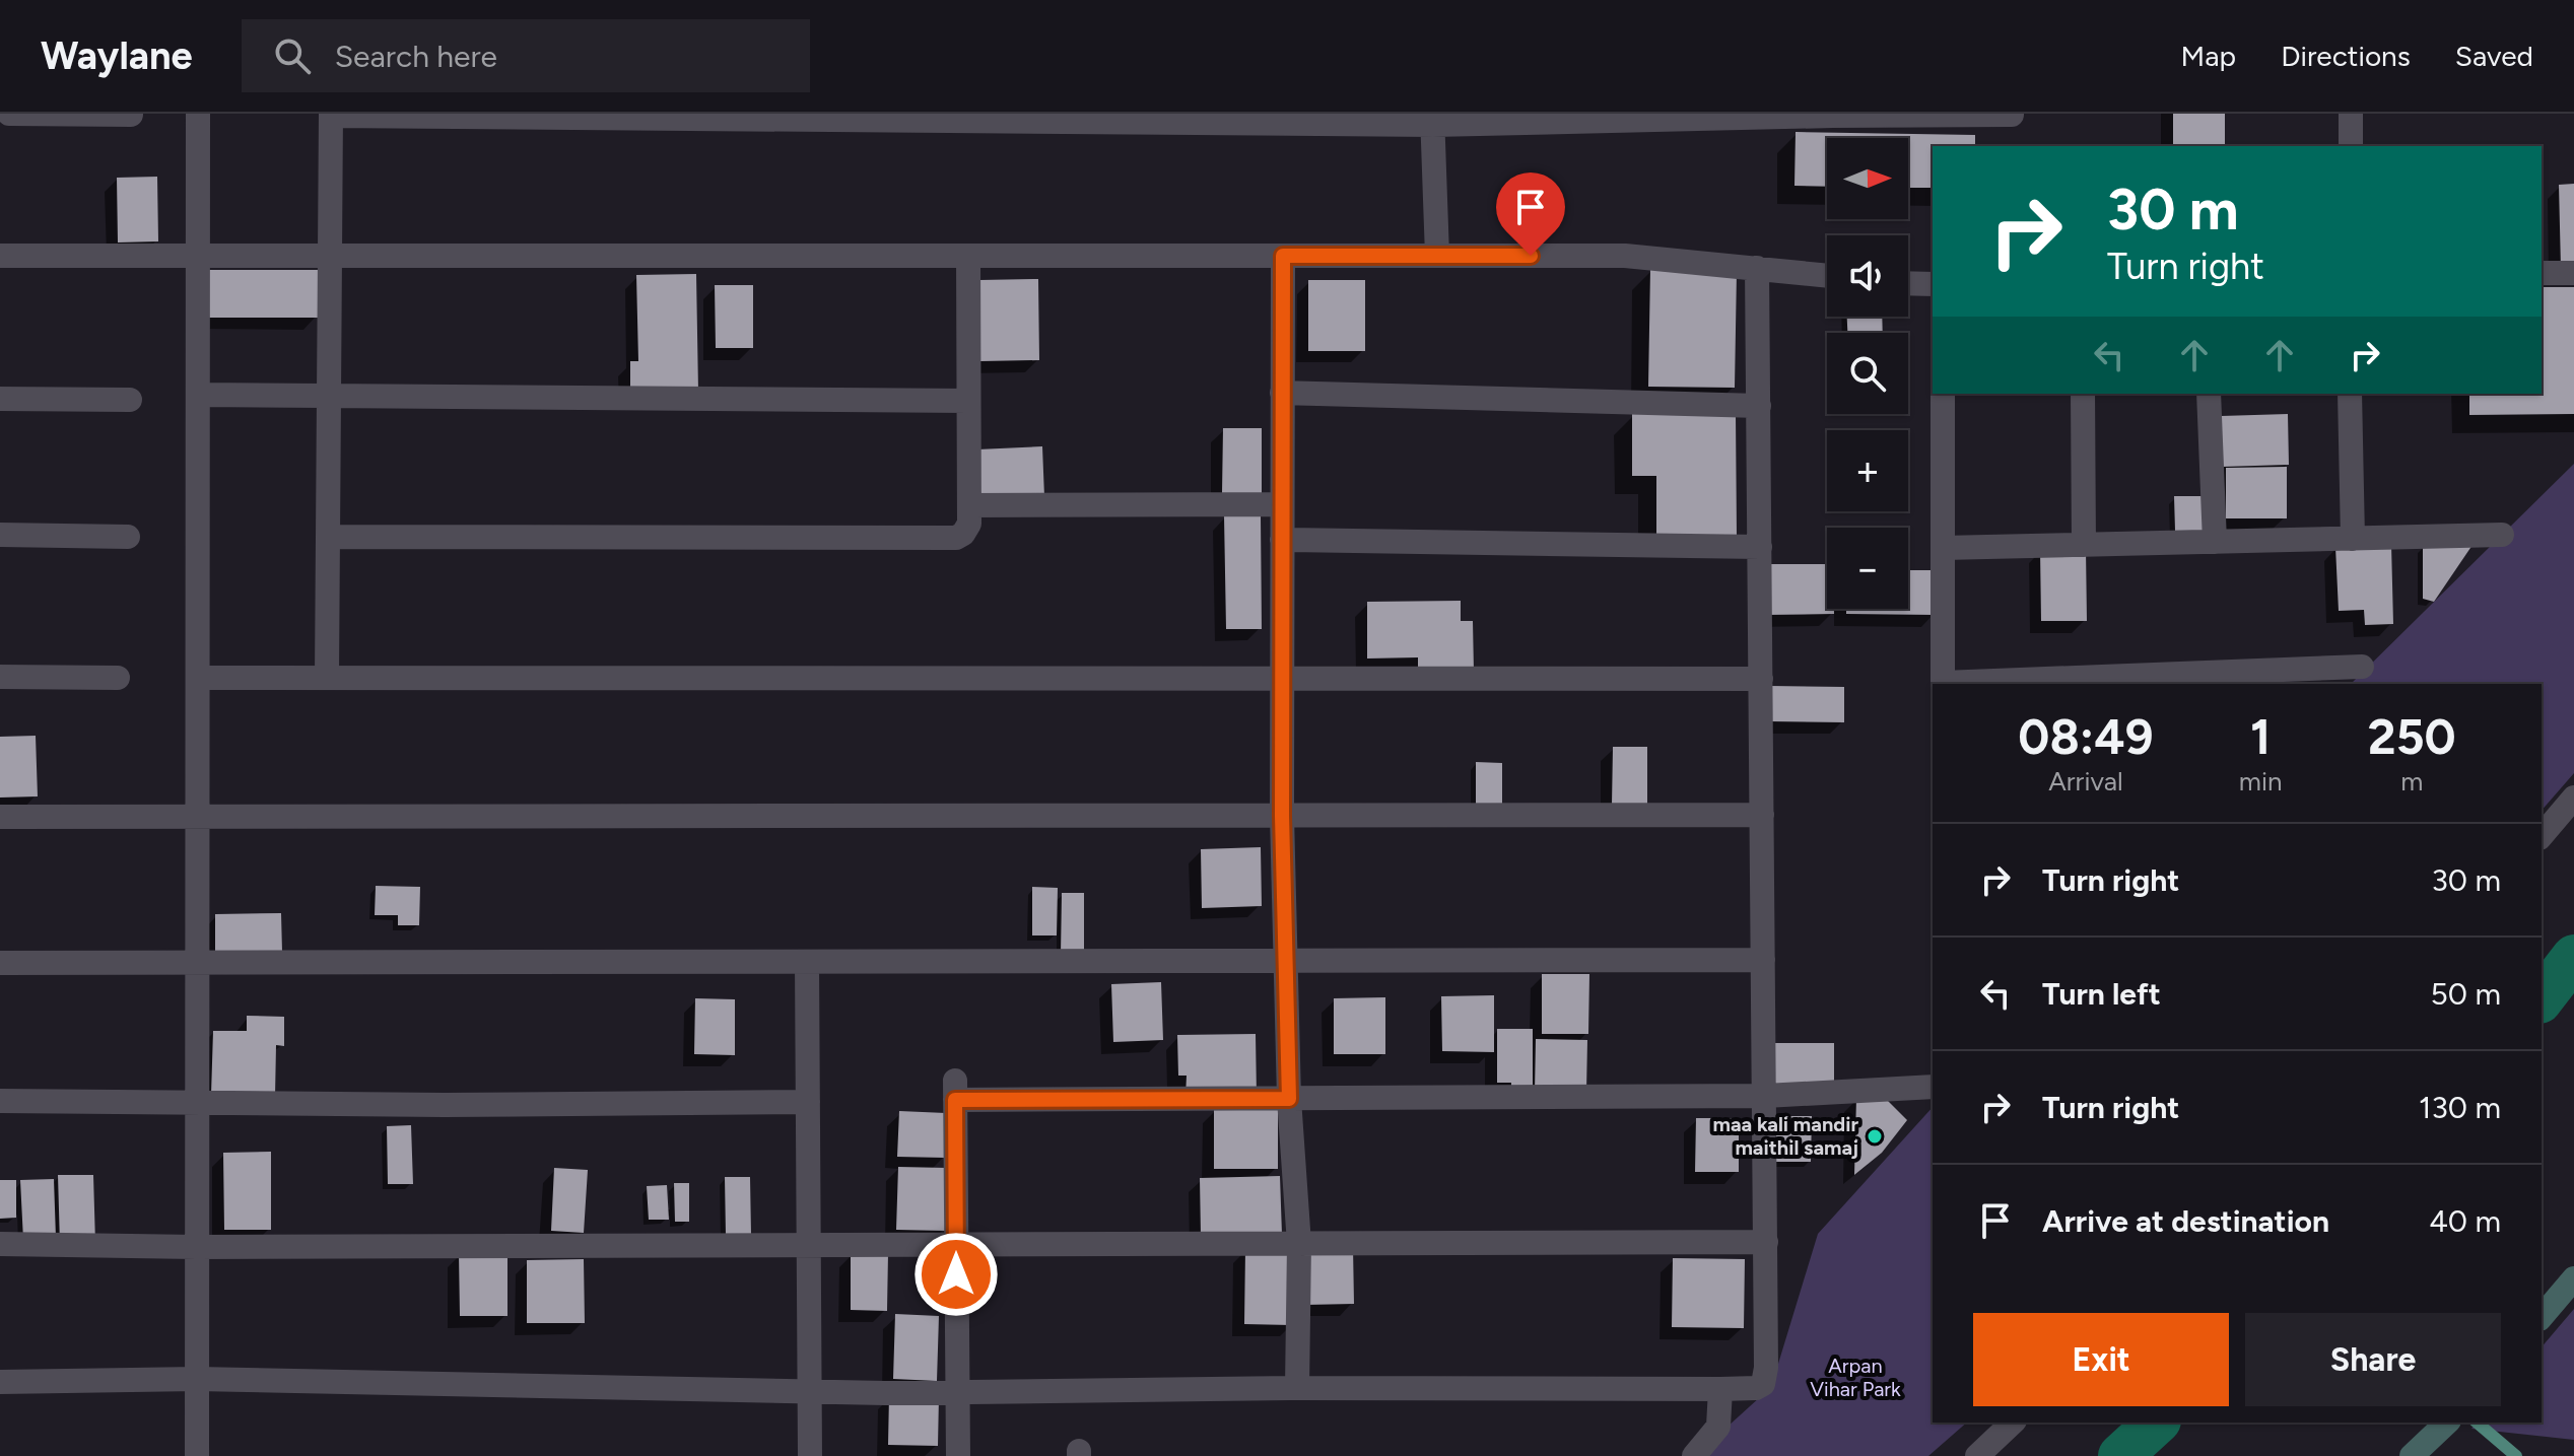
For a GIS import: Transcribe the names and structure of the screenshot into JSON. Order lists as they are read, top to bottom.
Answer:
{
  "parks": ["Arpan Vihar Park"],
  "places": ["maa kali mandir maithil samaj"],
  "north": "right",
  "page": {
    "header": "Waylane",
    "search": "Search here",
    "nav": ["Map", "Directions", "Saved"],
    "map_buttons": ["+", "−"],
    "turn": ["30 m", "Turn right"],
    "eta": [
      "08:49",
      "Arrival",
      "1",
      "min",
      "250",
      "m"
    ],
    "list": [
      {
        "name": "Turn right",
        "value": "30 m"
      },
      {
        "name": "Turn left",
        "value": "50 m"
      },
      {
        "name": "Turn right",
        "value": "130 m"
      },
      {
        "name": "Arrive at destination",
        "value": "40 m"
      }
    ],
    "buttons": ["Exit", "Share"]
  }
}
